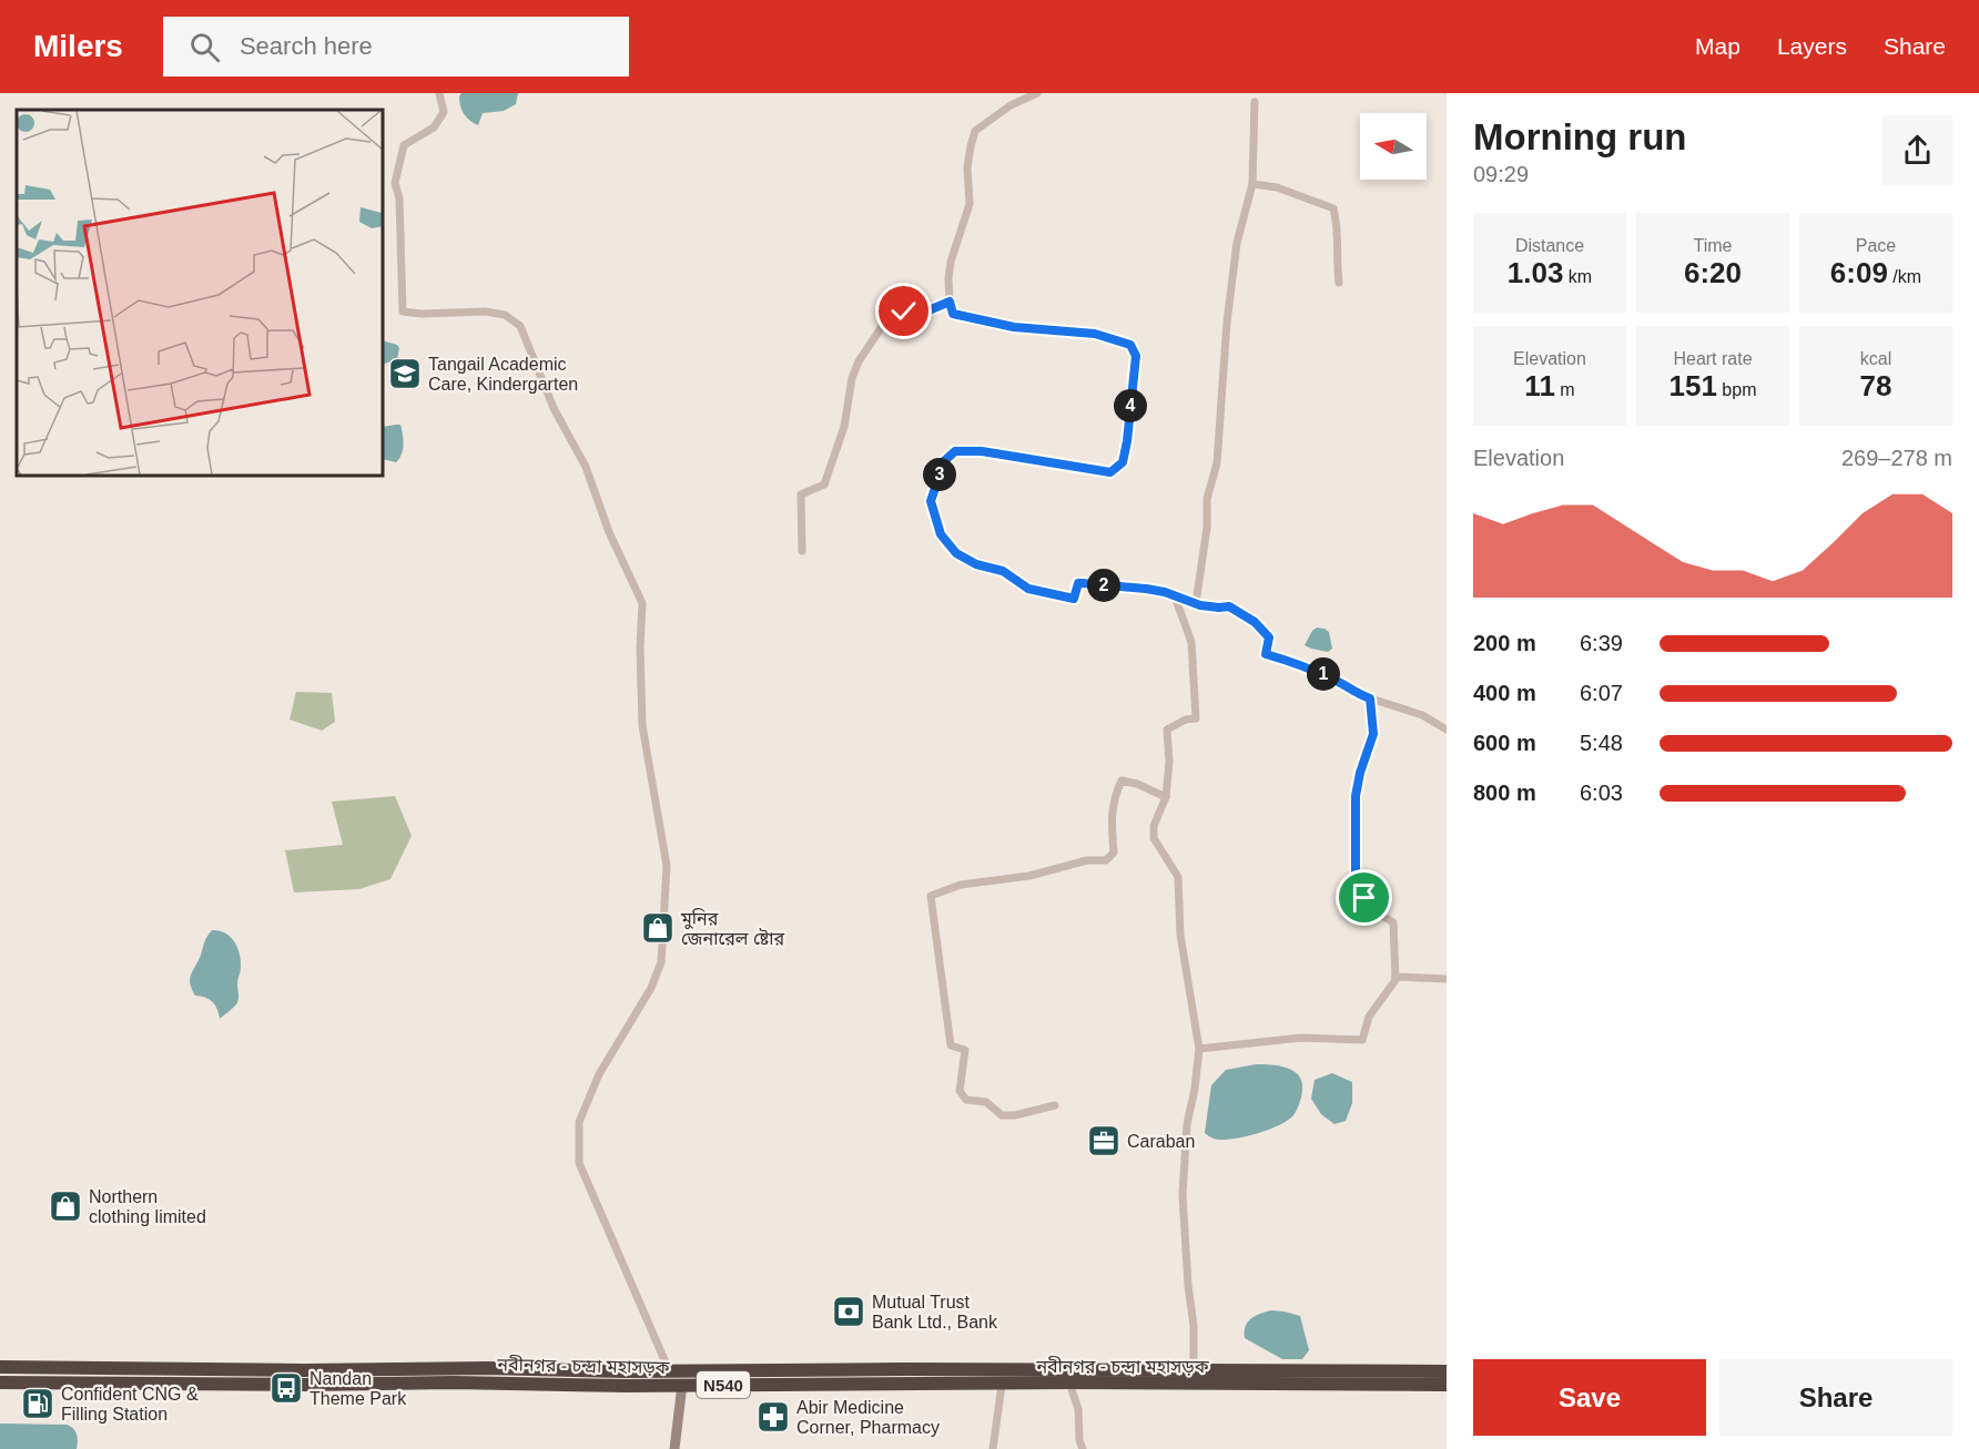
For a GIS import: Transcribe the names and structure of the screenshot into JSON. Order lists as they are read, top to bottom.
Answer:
{
  "streets": {
    "highway": ["নবীনগর - চন্দ্রা মহাসড়ক", "N540"]
  },
  "places": {
    "school or university": ["Tangail Academic Care, Kindergarten"],
    "shop": ["মুনির জেনারেল ষ্টোর", "Northern clothing limited"],
    "office": ["Caraban"],
    "bank": ["Mutual Trust Bank Ltd., Bank"],
    "bus stop": ["Nandan Theme Park"],
    "fuel station": ["Confident CNG & Filling Station"],
    "pharmacy": ["Abir Medicine Corner, Pharmacy"]
  },
  "north": "left",
  "page": {
    "header": "Milers",
    "search": "Search here",
    "nav": ["Map", "Layers", "Share"],
    "heading": ["Morning run", "09:29"],
    "stats": [
      ["Distance", "1.03 km"],
      ["Time", "6:20"],
      ["Pace", "6:09 /km"],
      ["Elevation", "11 m"],
      ["Heart rate", "151 bpm"],
      ["kcal", "78"]
    ],
    "pins": [
      "4",
      "3",
      "2",
      "1"
    ],
    "chart": ["Elevation", "269–278 m"],
    "list": [
      {
        "name": "200 m",
        "note": "6:39"
      },
      {
        "name": "400 m",
        "note": "6:07"
      },
      {
        "name": "600 m",
        "note": "5:48"
      },
      {
        "name": "800 m",
        "note": "6:03"
      }
    ],
    "buttons": ["Save", "Share"]
  }
}
